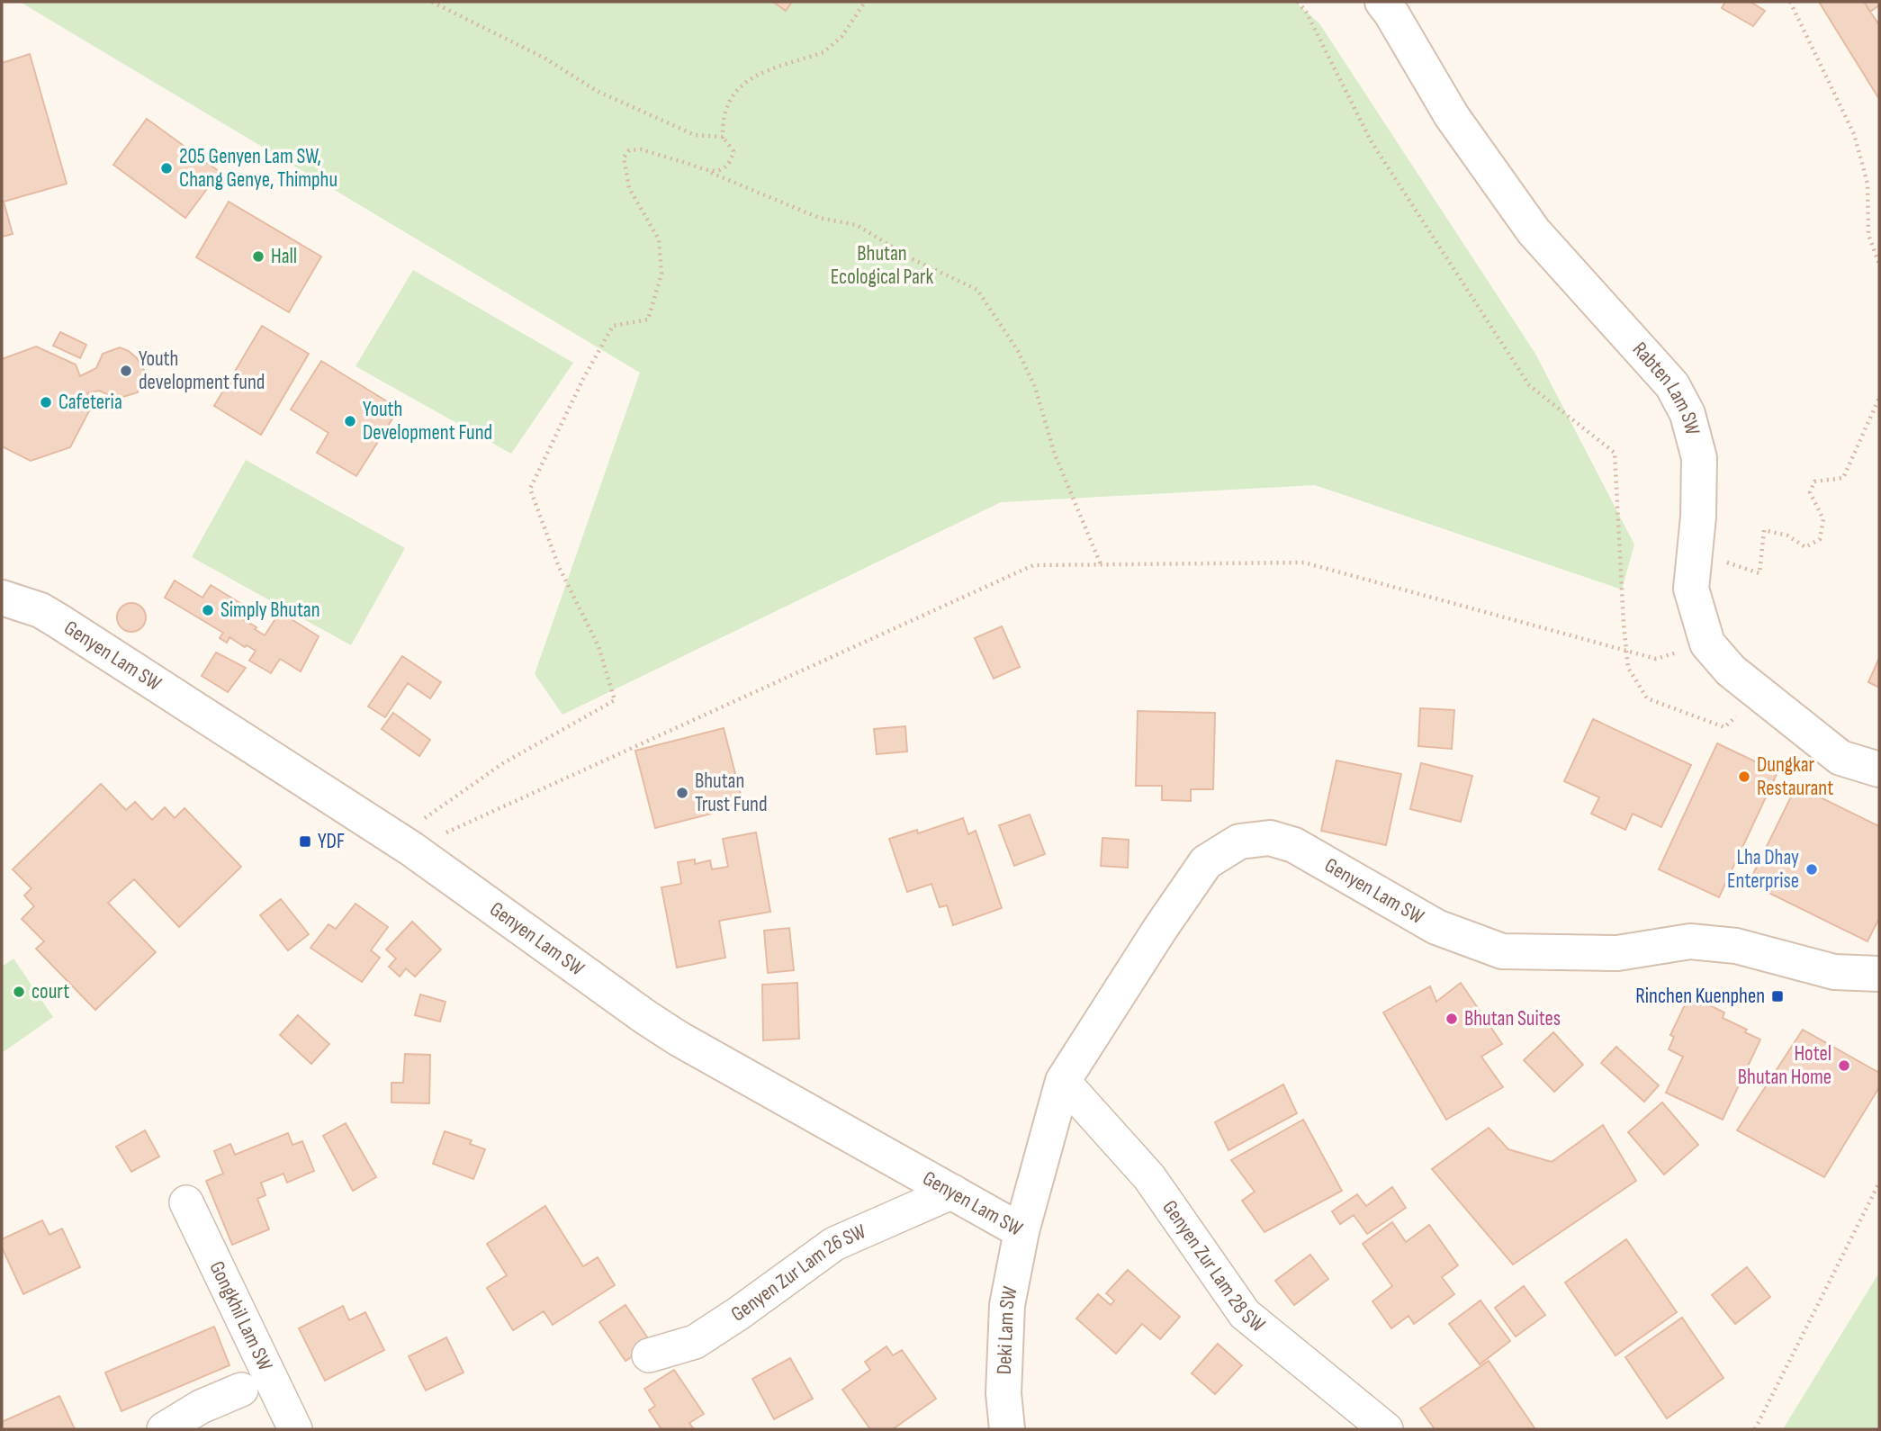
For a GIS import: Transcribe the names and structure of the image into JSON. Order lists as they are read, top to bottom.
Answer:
{
  "streets": {
    "main road": ["Rabten Lam SW", "Genyen Lam SW", "Deki Lam SW"],
    "street": ["Genyen Zur Lam 28 SW", "Genyen Zur Lam 26 SW", "Gongkhil Lam SW"]
  },
  "crossings": [
    ["Genyen Lam SW", "Genyen Zur Lam 28 SW"],
    ["Genyen Lam SW", "Genyen Zur Lam 26 SW"],
    ["Genyen Lam SW", "Deki Lam SW"]
  ],
  "parks": ["Bhutan Ecological Park"],
  "places": {
    "other": [
      "205 Genyen Lam SW, Chang Genye, Thimphu",
      "Hall",
      "Youth development fund",
      "Cafeteria",
      "Youth Development Fund",
      "Simply Bhutan",
      "Dungkar Restaurant",
      "Bhutan Trust Fund",
      "Lha Dhay Enterprise",
      "court",
      "Bhutan Suites",
      "Hotel Bhutan Home"
    ],
    "transit": ["YDF", "Rinchen Kuenphen"]
  }
}
